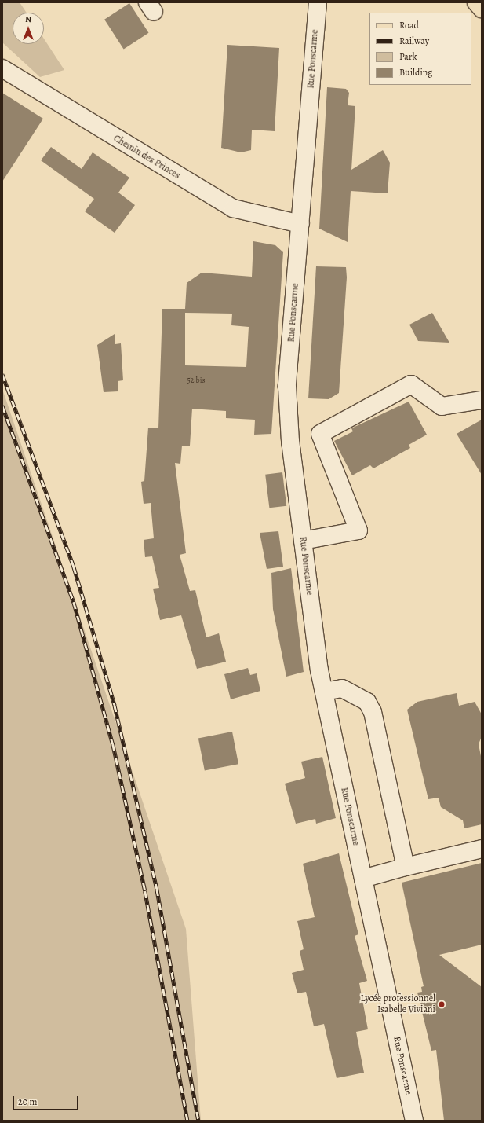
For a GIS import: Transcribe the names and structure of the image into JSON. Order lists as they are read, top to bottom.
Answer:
{
  "streets": {
    "street": ["Rue Ponscarme", "Chemin des Princes"]
  },
  "crossings": [
    ["Rue Ponscarme", "Chemin des Princes"]
  ],
  "places": ["Lycée professionnel Isabelle Viviani"],
  "house_numbers": ["52 bis"],
  "legend": [
    "Road",
    "Railway",
    "Park",
    "Building"
  ],
  "scale_bar": "20 m",
  "north": "top"
}
